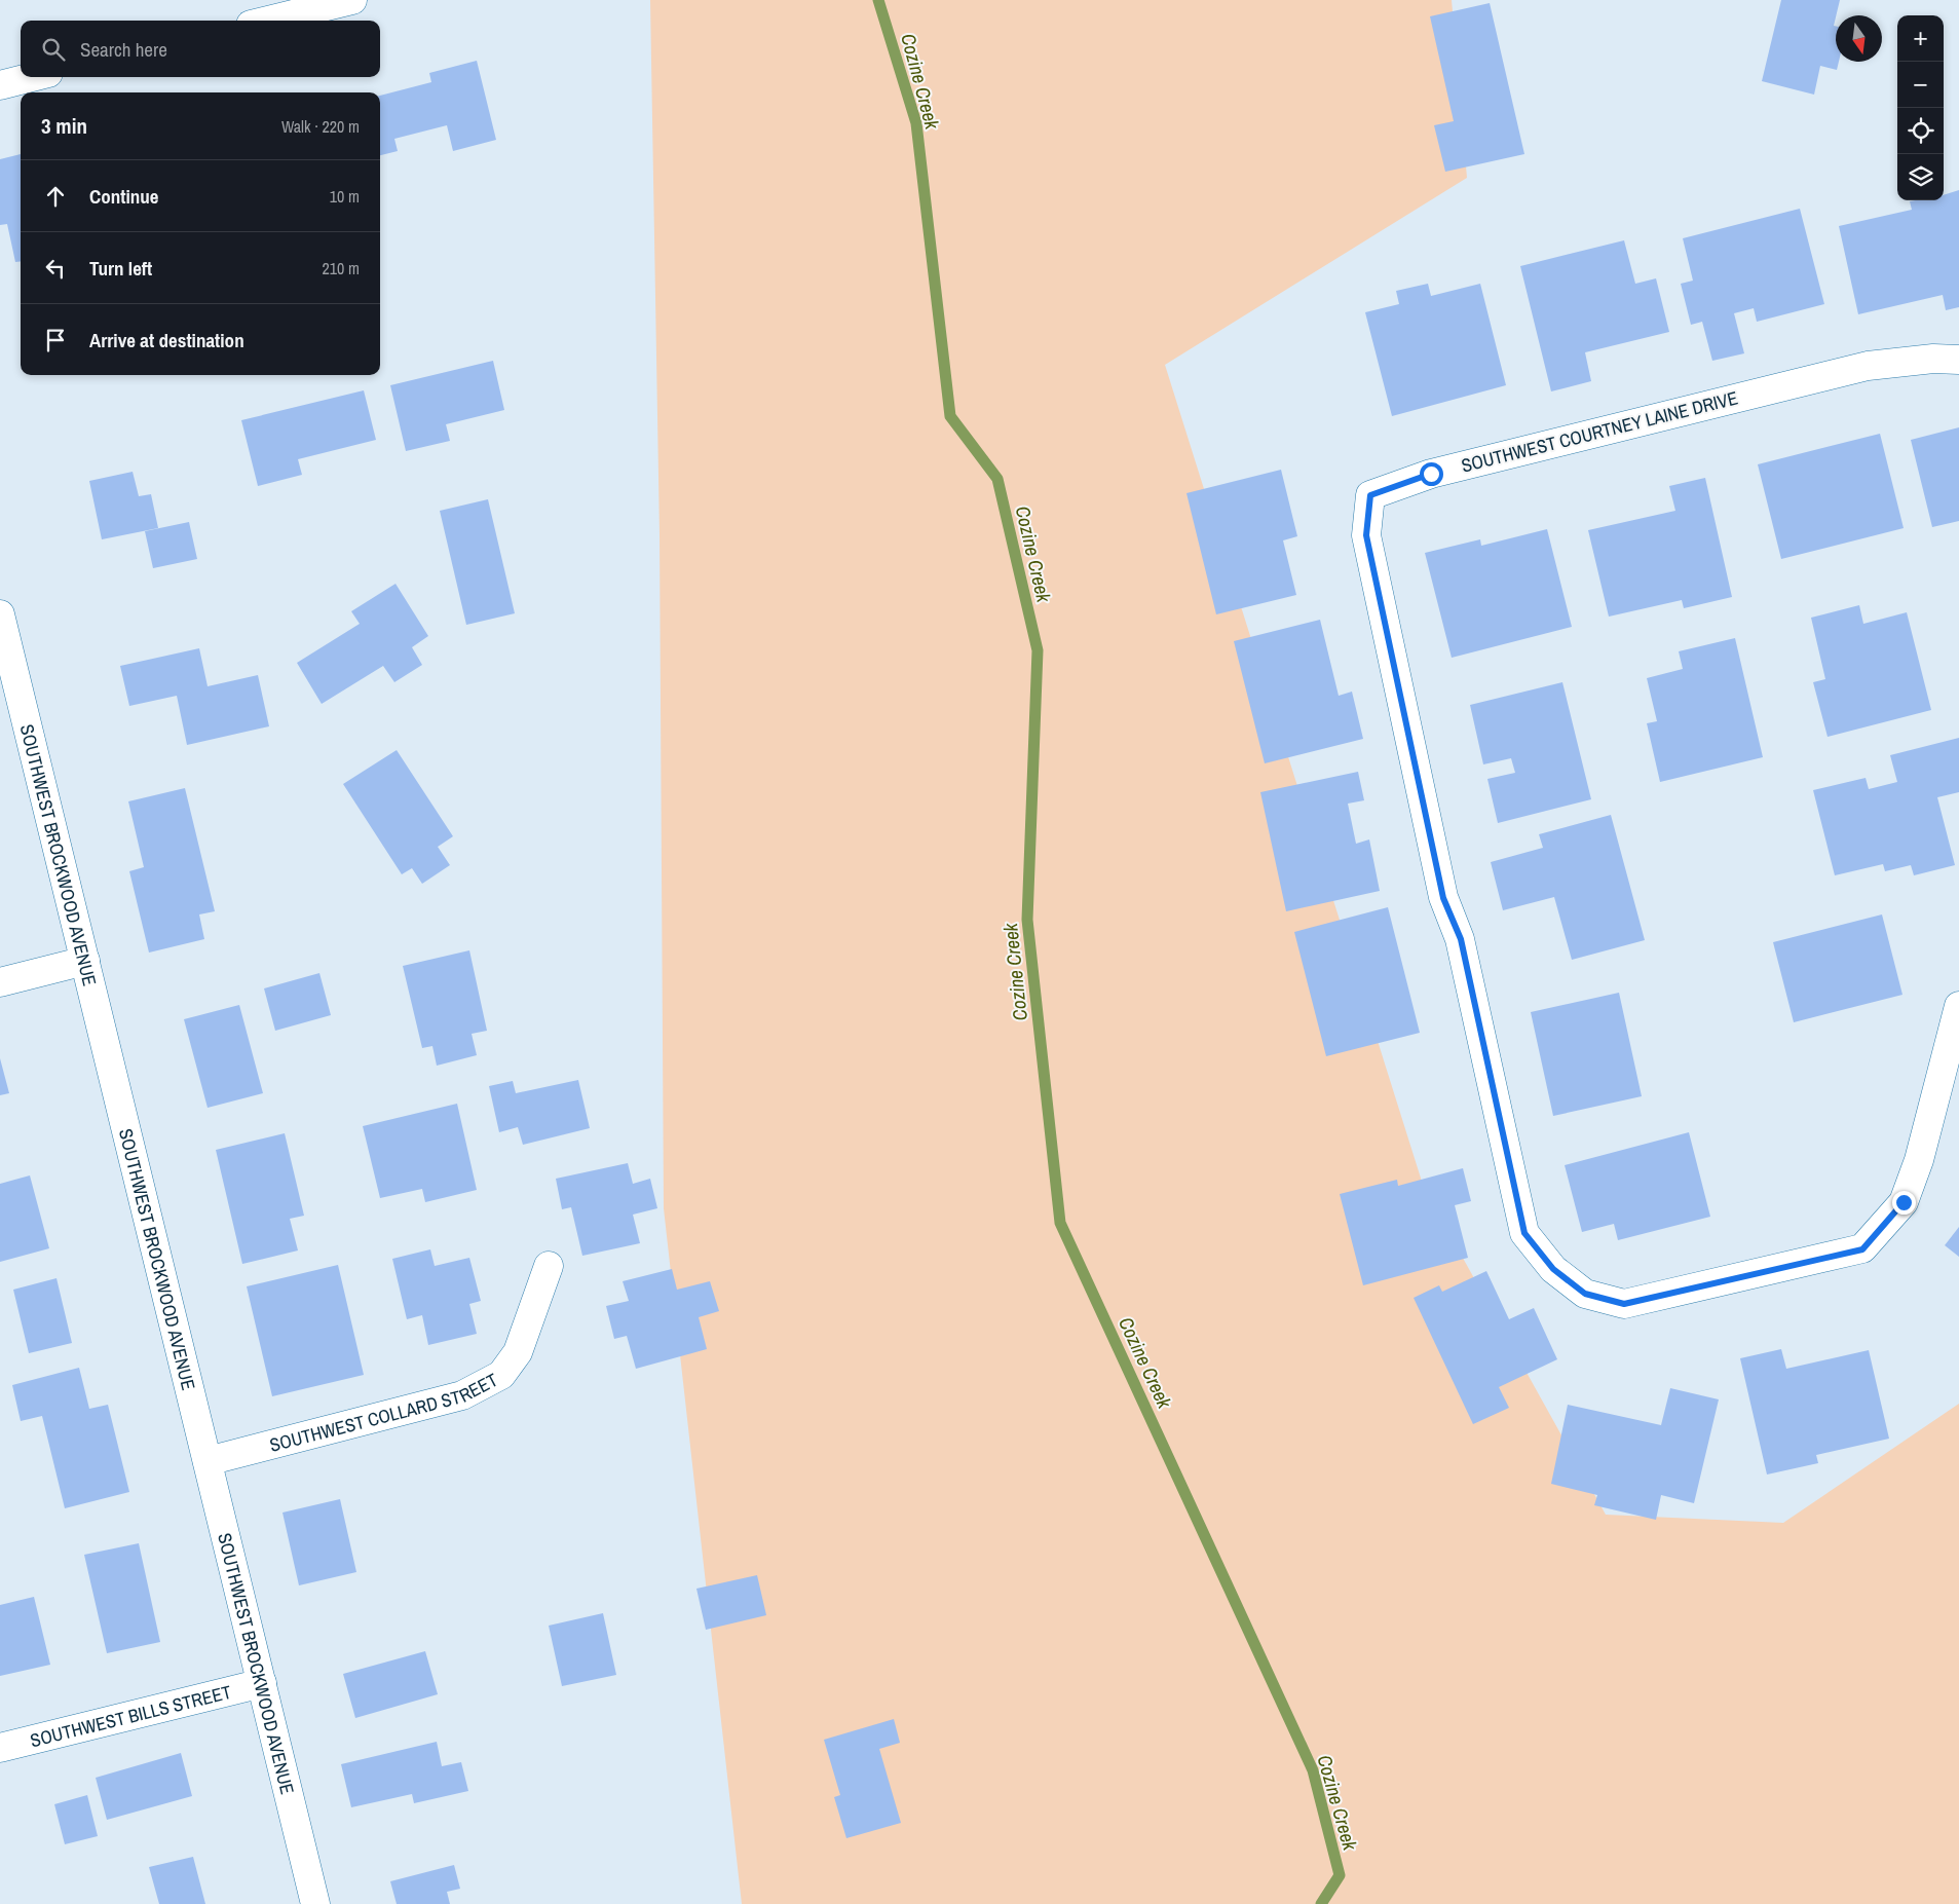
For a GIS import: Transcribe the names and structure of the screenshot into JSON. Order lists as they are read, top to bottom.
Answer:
{
  "streets": {
    "street": [
      "SOUTHWEST COURTNEY LAINE DRIVE",
      "SOUTHWEST BROCKWOOD AVENUE",
      "SOUTHWEST COLLARD STREET",
      "SOUTHWEST BILLS STREET"
    ]
  },
  "crossings": [
    ["SOUTHWEST BROCKWOOD AVENUE", "SOUTHWEST COLLARD STREET"],
    ["SOUTHWEST BROCKWOOD AVENUE", "SOUTHWEST BILLS STREET"]
  ],
  "water": ["Cozine Creek"],
  "north": "bottom",
  "page": {
    "map_buttons": ["+", "−"],
    "search": "Search here",
    "heading": ["3 min", "Walk · 220 m"],
    "list": [
      ["Continue", "10 m"],
      ["Turn left", "210 m"],
      "Arrive at destination"
    ]
  }
}
